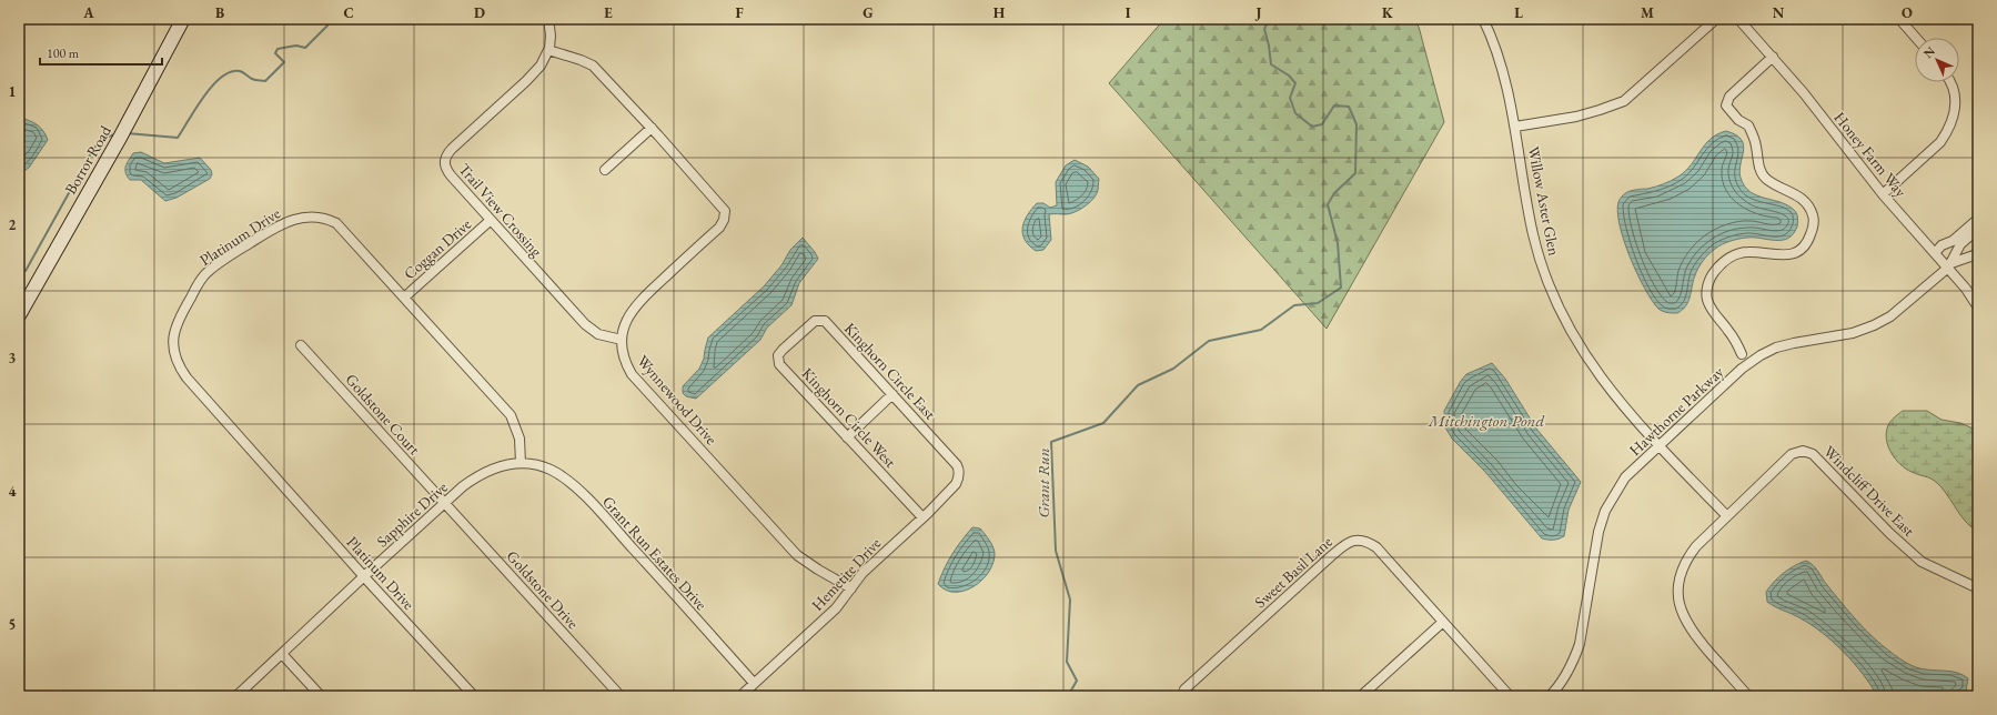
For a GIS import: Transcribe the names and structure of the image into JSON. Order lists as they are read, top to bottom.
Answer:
{
  "streets": {
    "street": [
      "Honey Farm Way",
      "Borror Road",
      "Willow Aster Glen",
      "Trail View Crossing",
      "Platinum Drive",
      "Coggan Drive",
      "Kinghorn Circle East",
      "Wynnewood Drive",
      "Hawthorne Parkway",
      "Goldstone Court",
      "Kinghorn Circle West",
      "Windcliff Drive East",
      "Sapphire Drive",
      "Grant Run Estates Drive",
      "Sweet Basil Lane",
      "Hemetite Drive",
      "Goldstone Drive"
    ]
  },
  "crossings": [
    ["Honey Farm Way", "Hawthorne Parkway"],
    ["Willow Aster Glen", "Hawthorne Parkway"],
    ["Willow Aster Glen", "Windcliff Drive East"],
    ["Trail View Crossing", "Coggan Drive"],
    ["Trail View Crossing", "Wynnewood Drive"],
    ["Platinum Drive", "Coggan Drive"],
    ["Platinum Drive", "Sapphire Drive"],
    ["Platinum Drive", "Grant Run Estates Drive"],
    ["Kinghorn Circle East", "Kinghorn Circle West"],
    ["Kinghorn Circle East", "Hemetite Drive"],
    ["Wynnewood Drive", "Hemetite Drive"],
    ["Goldstone Court", "Sapphire Drive"],
    ["Goldstone Court", "Goldstone Drive"],
    ["Kinghorn Circle West", "Hemetite Drive"],
    ["Sapphire Drive", "Grant Run Estates Drive"],
    ["Sapphire Drive", "Goldstone Drive"],
    ["Grant Run Estates Drive", "Hemetite Drive"]
  ],
  "water": ["Mitchington Pond", "Grant Run"],
  "scale_bar": "100 m",
  "north": "top left",
  "grid": {
    "columns": [
      "A",
      "B",
      "C",
      "D",
      "E",
      "F",
      "G",
      "H",
      "I",
      "J",
      "K",
      "L",
      "M",
      "N",
      "O"
    ],
    "rows": [
      "1",
      "2",
      "3",
      "4",
      "5"
    ]
  }
}
